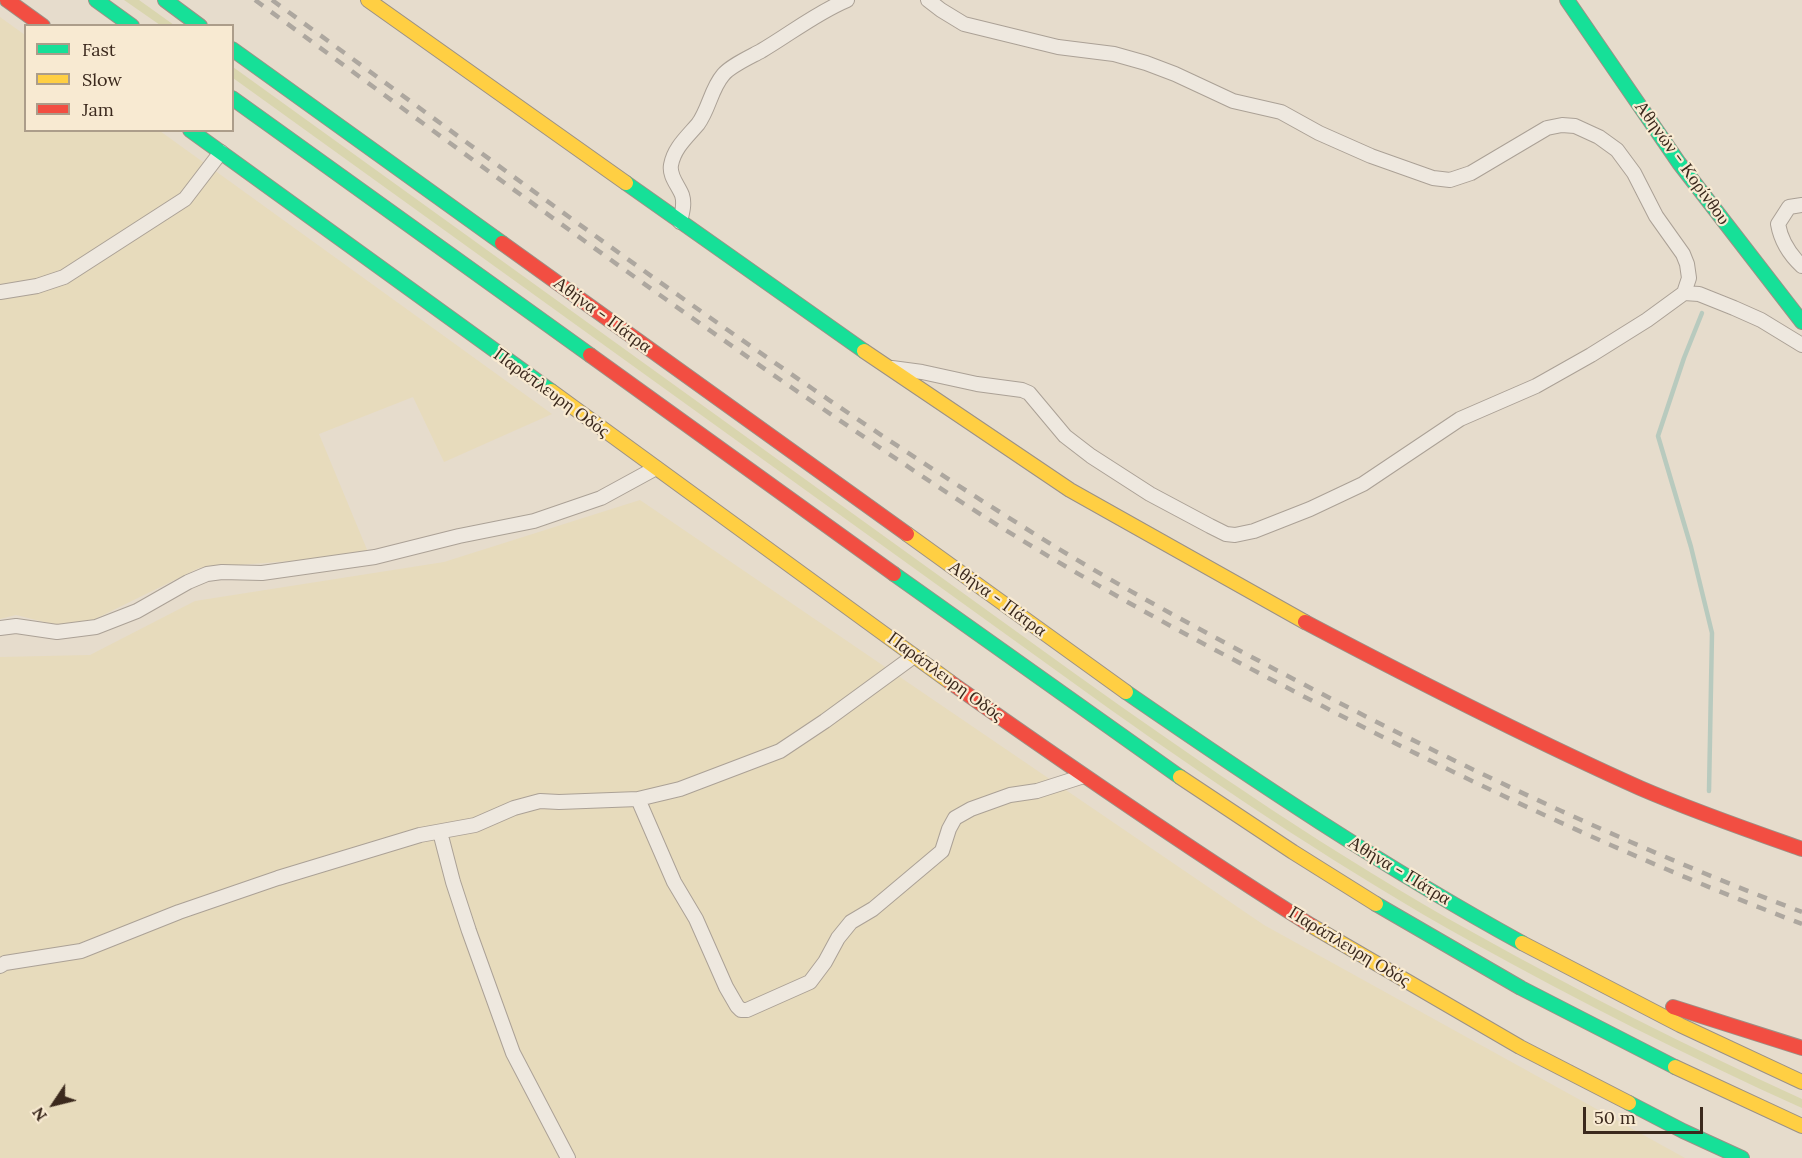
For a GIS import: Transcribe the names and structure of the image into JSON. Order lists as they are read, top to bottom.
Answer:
{
  "streets": {
    "main road": ["Αθηνών - Κορίνθου", "Αθήνα - Πάτρα", "Παράπλευρη Οδός"]
  },
  "legend": ["Fast", "Slow", "Jam"],
  "scale_bar": "50 m",
  "north": "bottom left"
}
